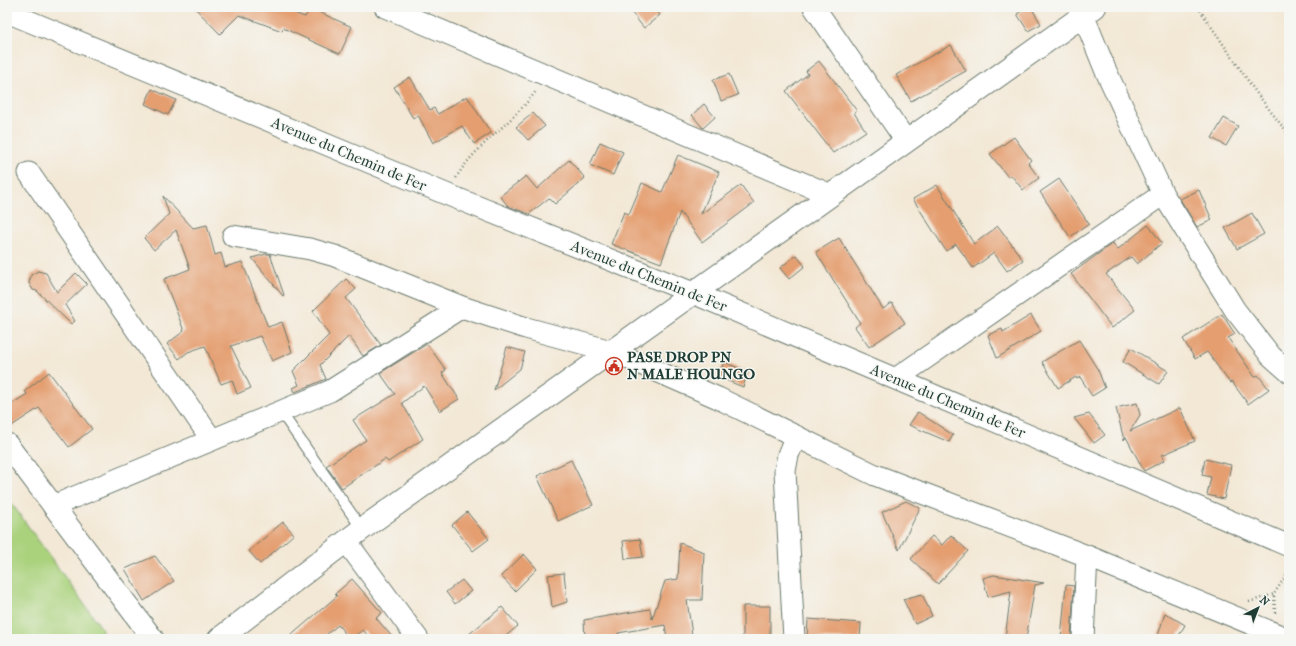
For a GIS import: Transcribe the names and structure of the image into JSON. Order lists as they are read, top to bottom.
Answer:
{
  "streets": {
    "street": ["Avenue du Chemin de Fer"]
  },
  "places": {
    "public building": ["PASE DROP PN N MALE HOUNGO"]
  },
  "north": "top right"
}
